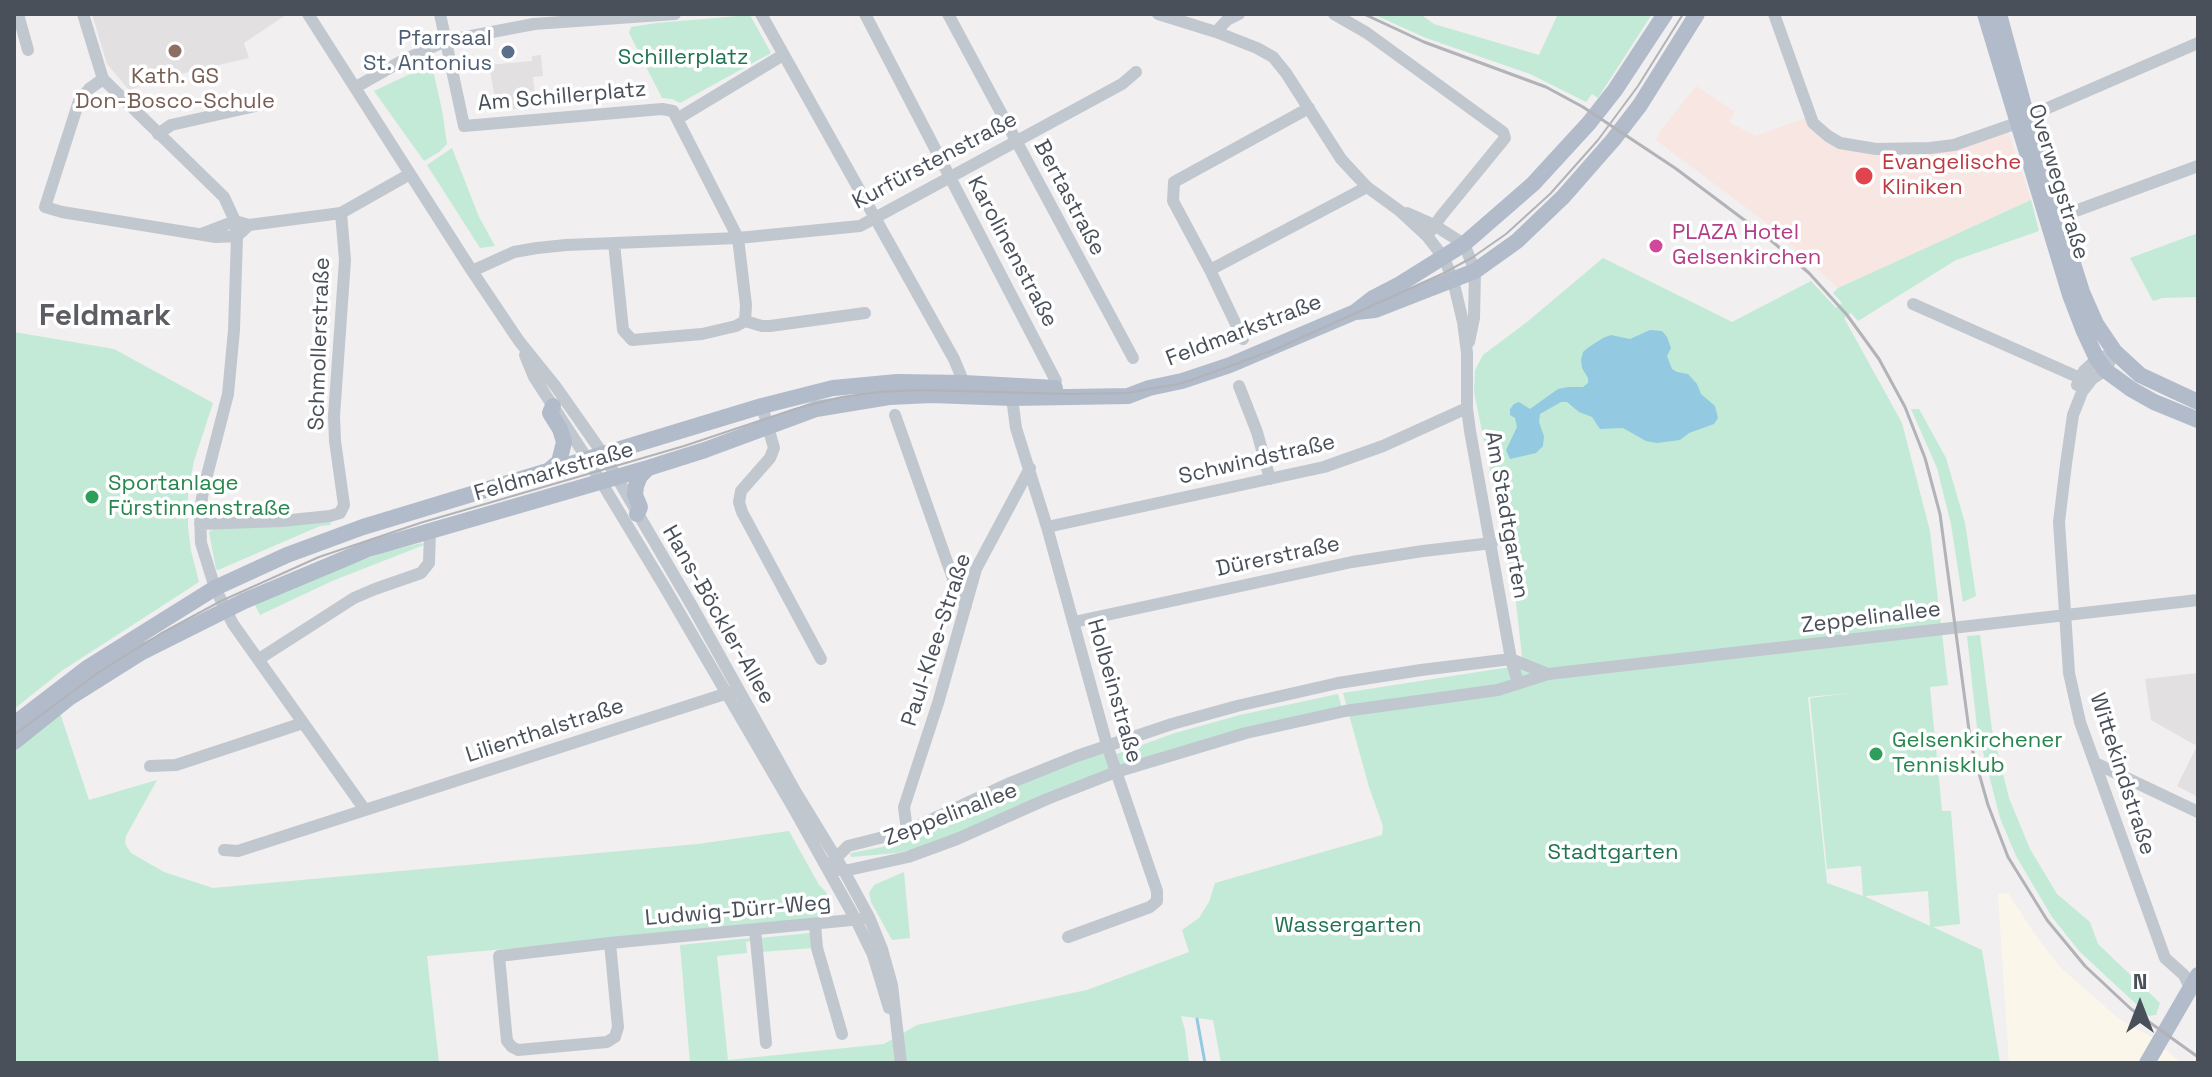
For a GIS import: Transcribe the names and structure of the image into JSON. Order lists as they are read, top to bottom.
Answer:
{
  "streets": {
    "main road": ["Overwegstraße", "Feldmarkstraße"],
    "street": [
      "Am Schillerplatz",
      "Kurfürstenstraße",
      "Bertastraße",
      "Karolinenstraße",
      "Schmollerstraße",
      "Schwindstraße",
      "Am Stadtgarten",
      "Dürerstraße",
      "Hans-Böckler-Allee",
      "Zeppelinallee",
      "Paul-Klee-Straße",
      "Holbeinstraße",
      "Lilienthalstraße",
      "Wittekindstraße",
      "Ludwig-Dürr-Weg"
    ]
  },
  "crossings": [
    ["Kurfürstenstraße", "Bertastraße"],
    ["Kurfürstenstraße", "Karolinenstraße"],
    ["Kurfürstenstraße", "Hans-Böckler-Allee"],
    ["Overwegstraße", "Wittekindstraße"],
    ["Feldmarkstraße", "Am Stadtgarten"],
    ["Feldmarkstraße", "Hans-Böckler-Allee"],
    ["Feldmarkstraße", "Holbeinstraße"],
    ["Schwindstraße", "Am Stadtgarten"],
    ["Schwindstraße", "Holbeinstraße"],
    ["Am Stadtgarten", "Dürerstraße"],
    ["Am Stadtgarten", "Zeppelinallee"],
    ["Dürerstraße", "Holbeinstraße"],
    ["Hans-Böckler-Allee", "Zeppelinallee"],
    ["Hans-Böckler-Allee", "Lilienthalstraße"],
    ["Hans-Böckler-Allee", "Ludwig-Dürr-Weg"],
    ["Zeppelinallee", "Paul-Klee-Straße"],
    ["Zeppelinallee", "Holbeinstraße"],
    ["Zeppelinallee", "Wittekindstraße"],
    ["Paul-Klee-Straße", "Holbeinstraße"]
  ],
  "districts": ["Feldmark"],
  "parks": ["Schillerplatz", "Stadtgarten", "Wassergarten"],
  "places": [
    "Kath. GS Don-Bosco-Schule",
    "Pfarrsaal St. Antonius",
    "Evangelische Kliniken",
    "PLAZA Hotel Gelsenkirchen",
    "Sportanlage Fürstinnenstraße",
    "Gelsenkirchener Tennisklub"
  ],
  "north": "top"
}
